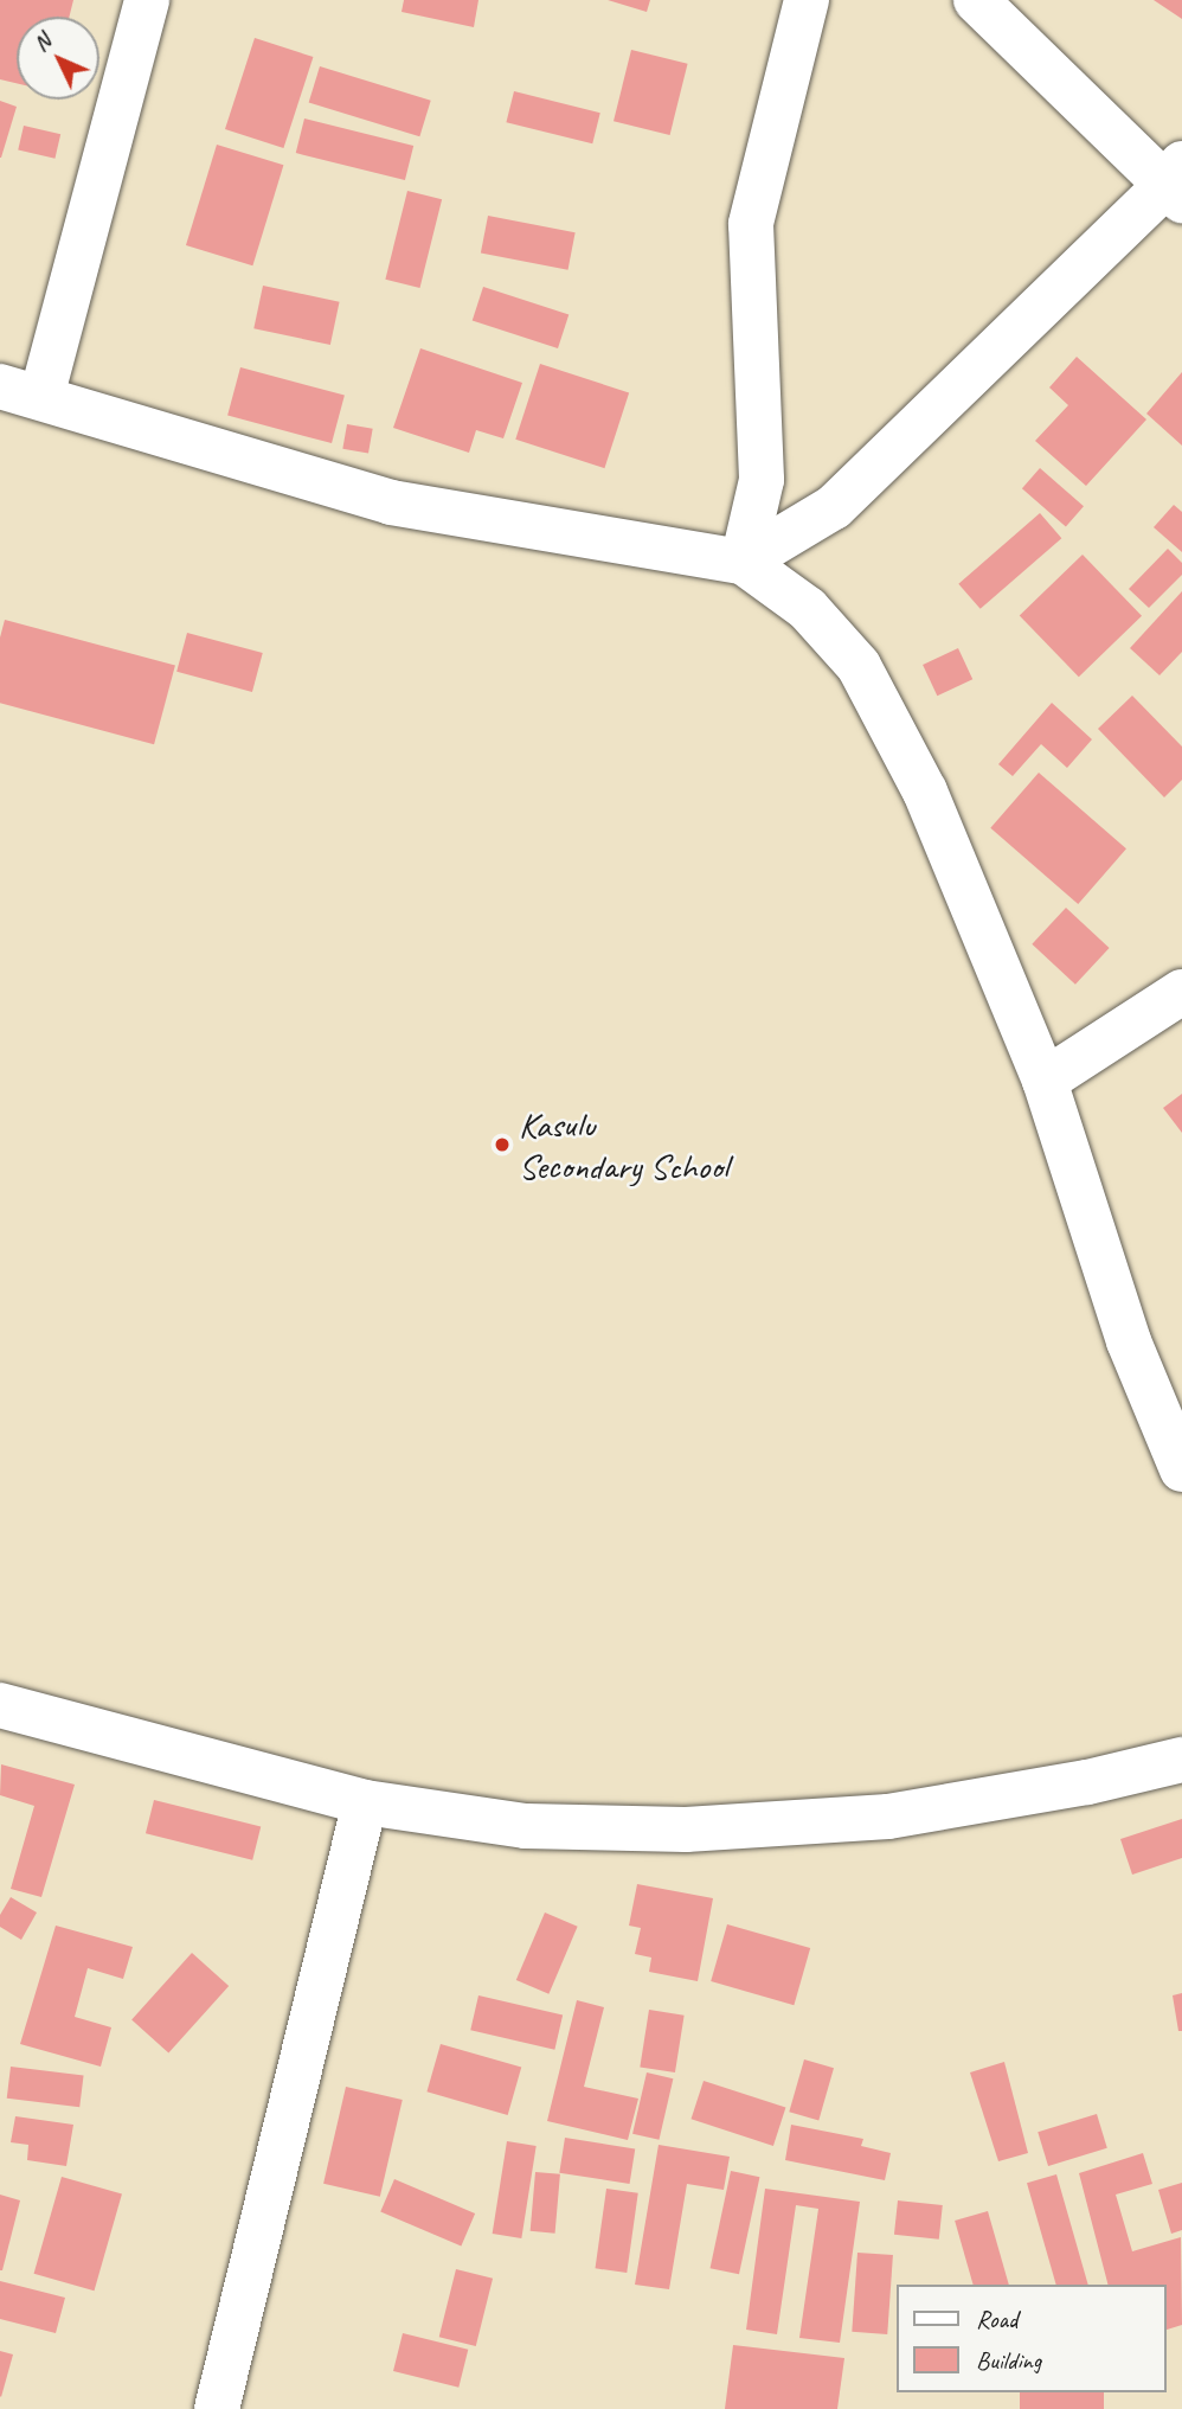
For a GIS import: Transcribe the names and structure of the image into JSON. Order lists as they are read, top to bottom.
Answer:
{
  "places": ["Kasulu Secondary School"],
  "legend": ["Road", "Building"],
  "north": "top left"
}
